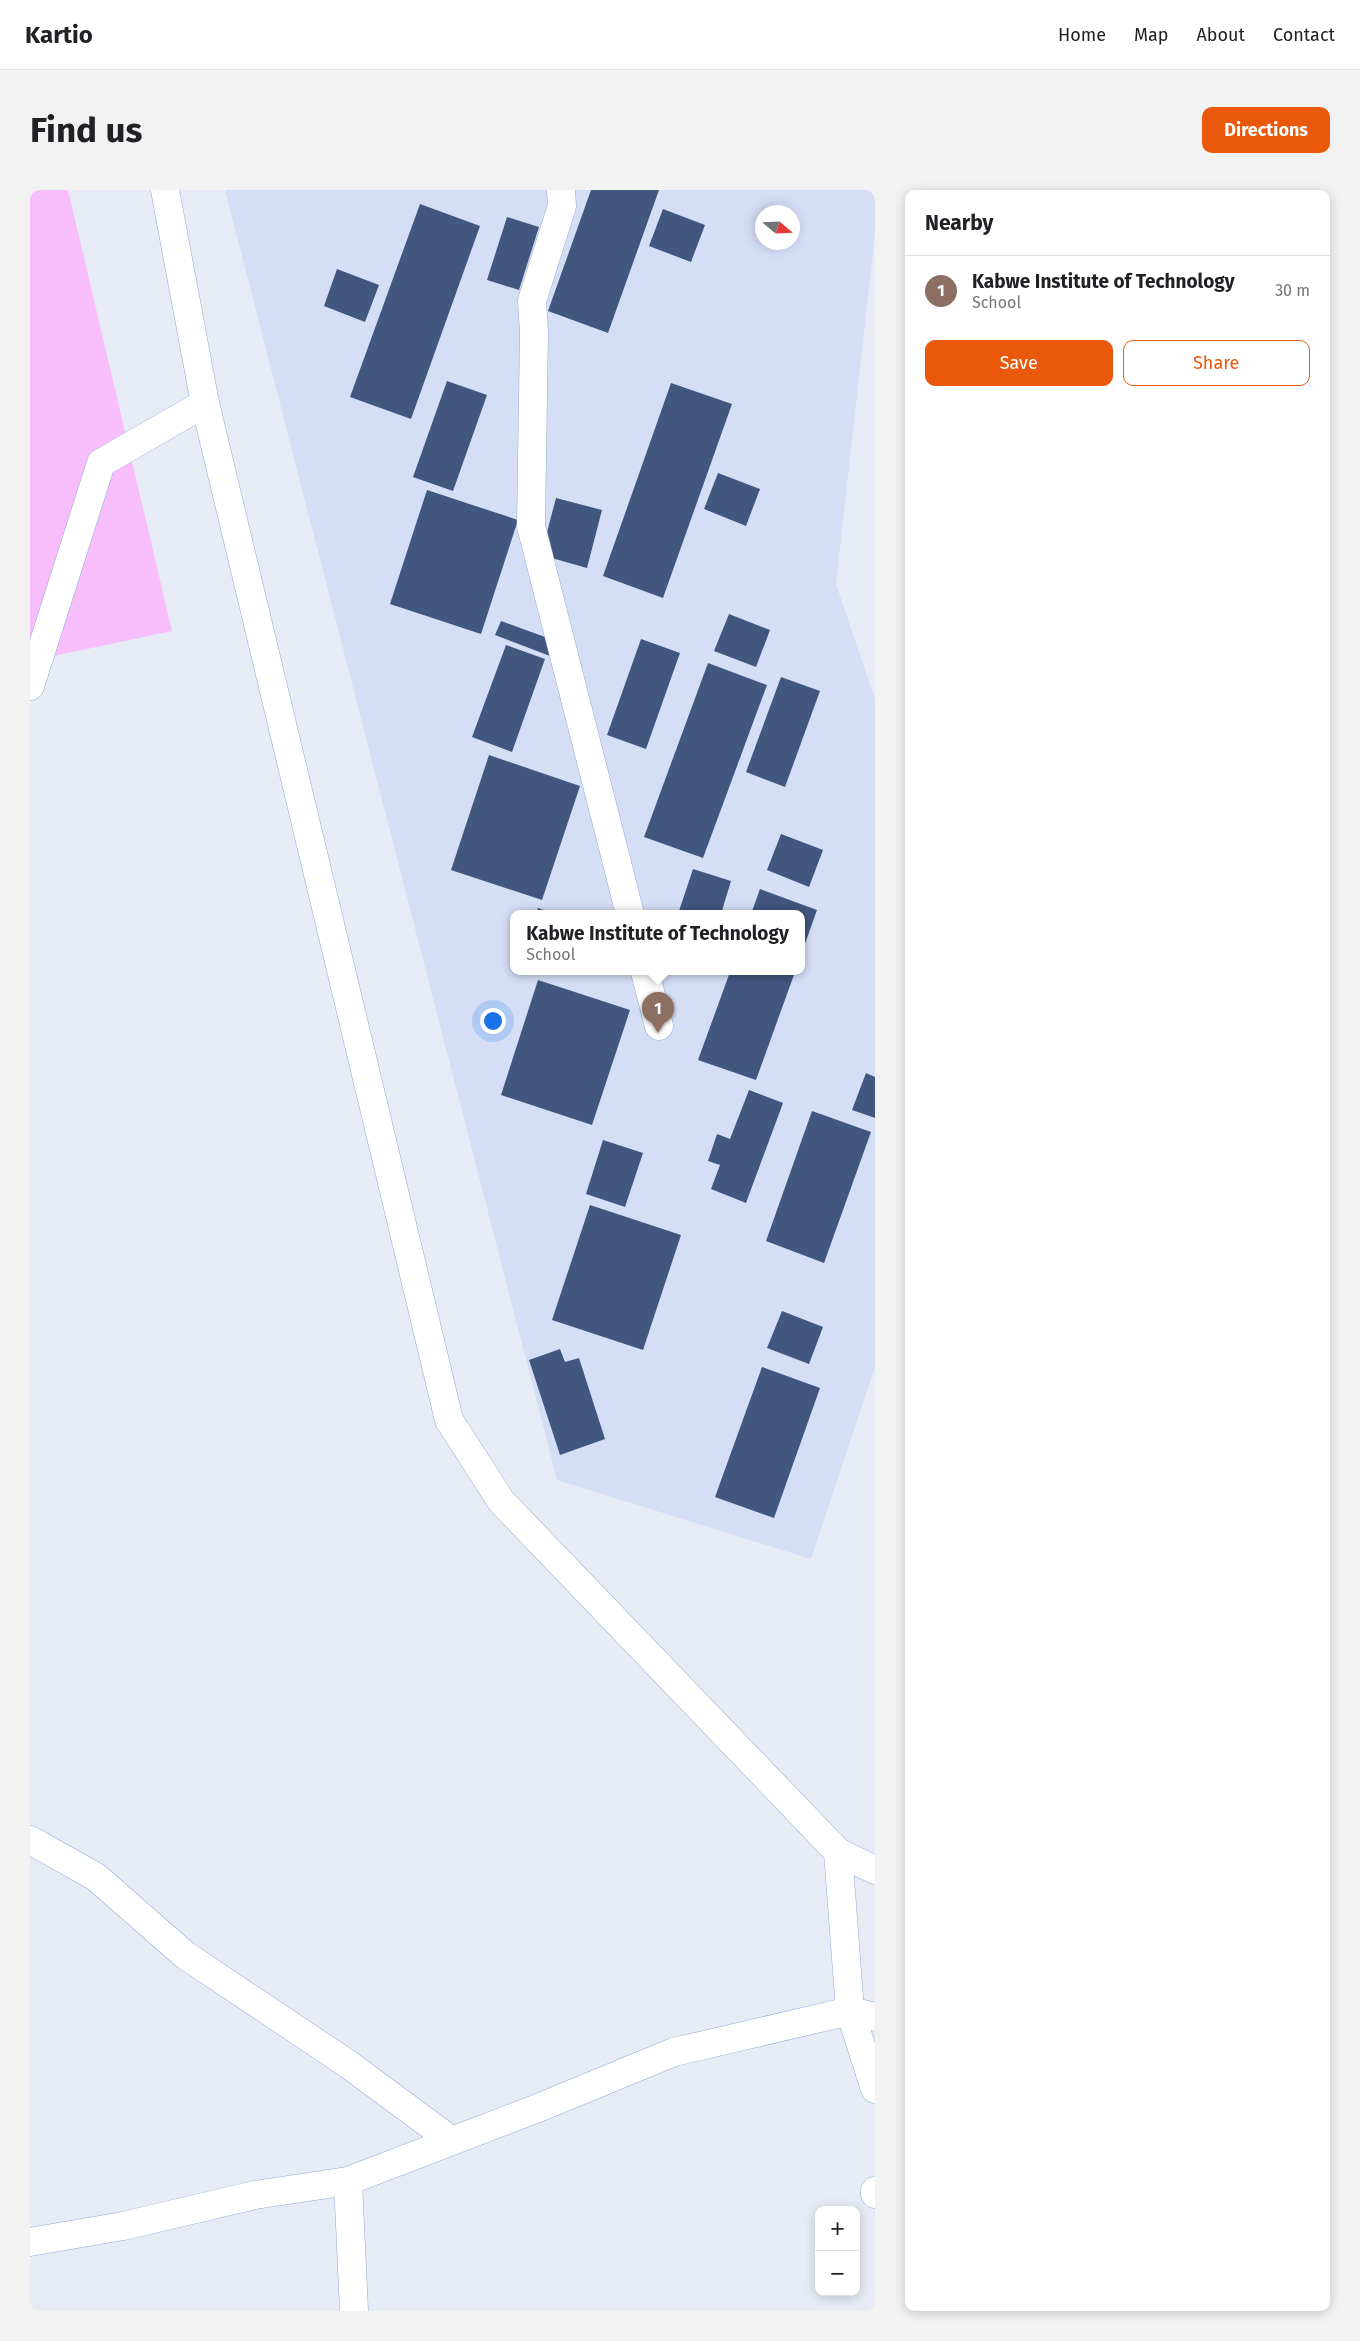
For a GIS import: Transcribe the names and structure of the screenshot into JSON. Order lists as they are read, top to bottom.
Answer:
{
  "north": "right",
  "page": {
    "header": "Kartio",
    "nav": [
      "Home",
      "Map",
      "About",
      "Contact"
    ],
    "buttons": [
      "Directions",
      ["Save", "Share"]
    ],
    "title": "Find us",
    "heading": "Nearby",
    "list": [
      {
        "mark": "1",
        "name": "Kabwe Institute of Technology",
        "note": "School",
        "value": "30 m"
      }
    ],
    "popup": ["Kabwe Institute of Technology", "School"],
    "pins": "1",
    "map_buttons": ["+", "−"]
  }
}
